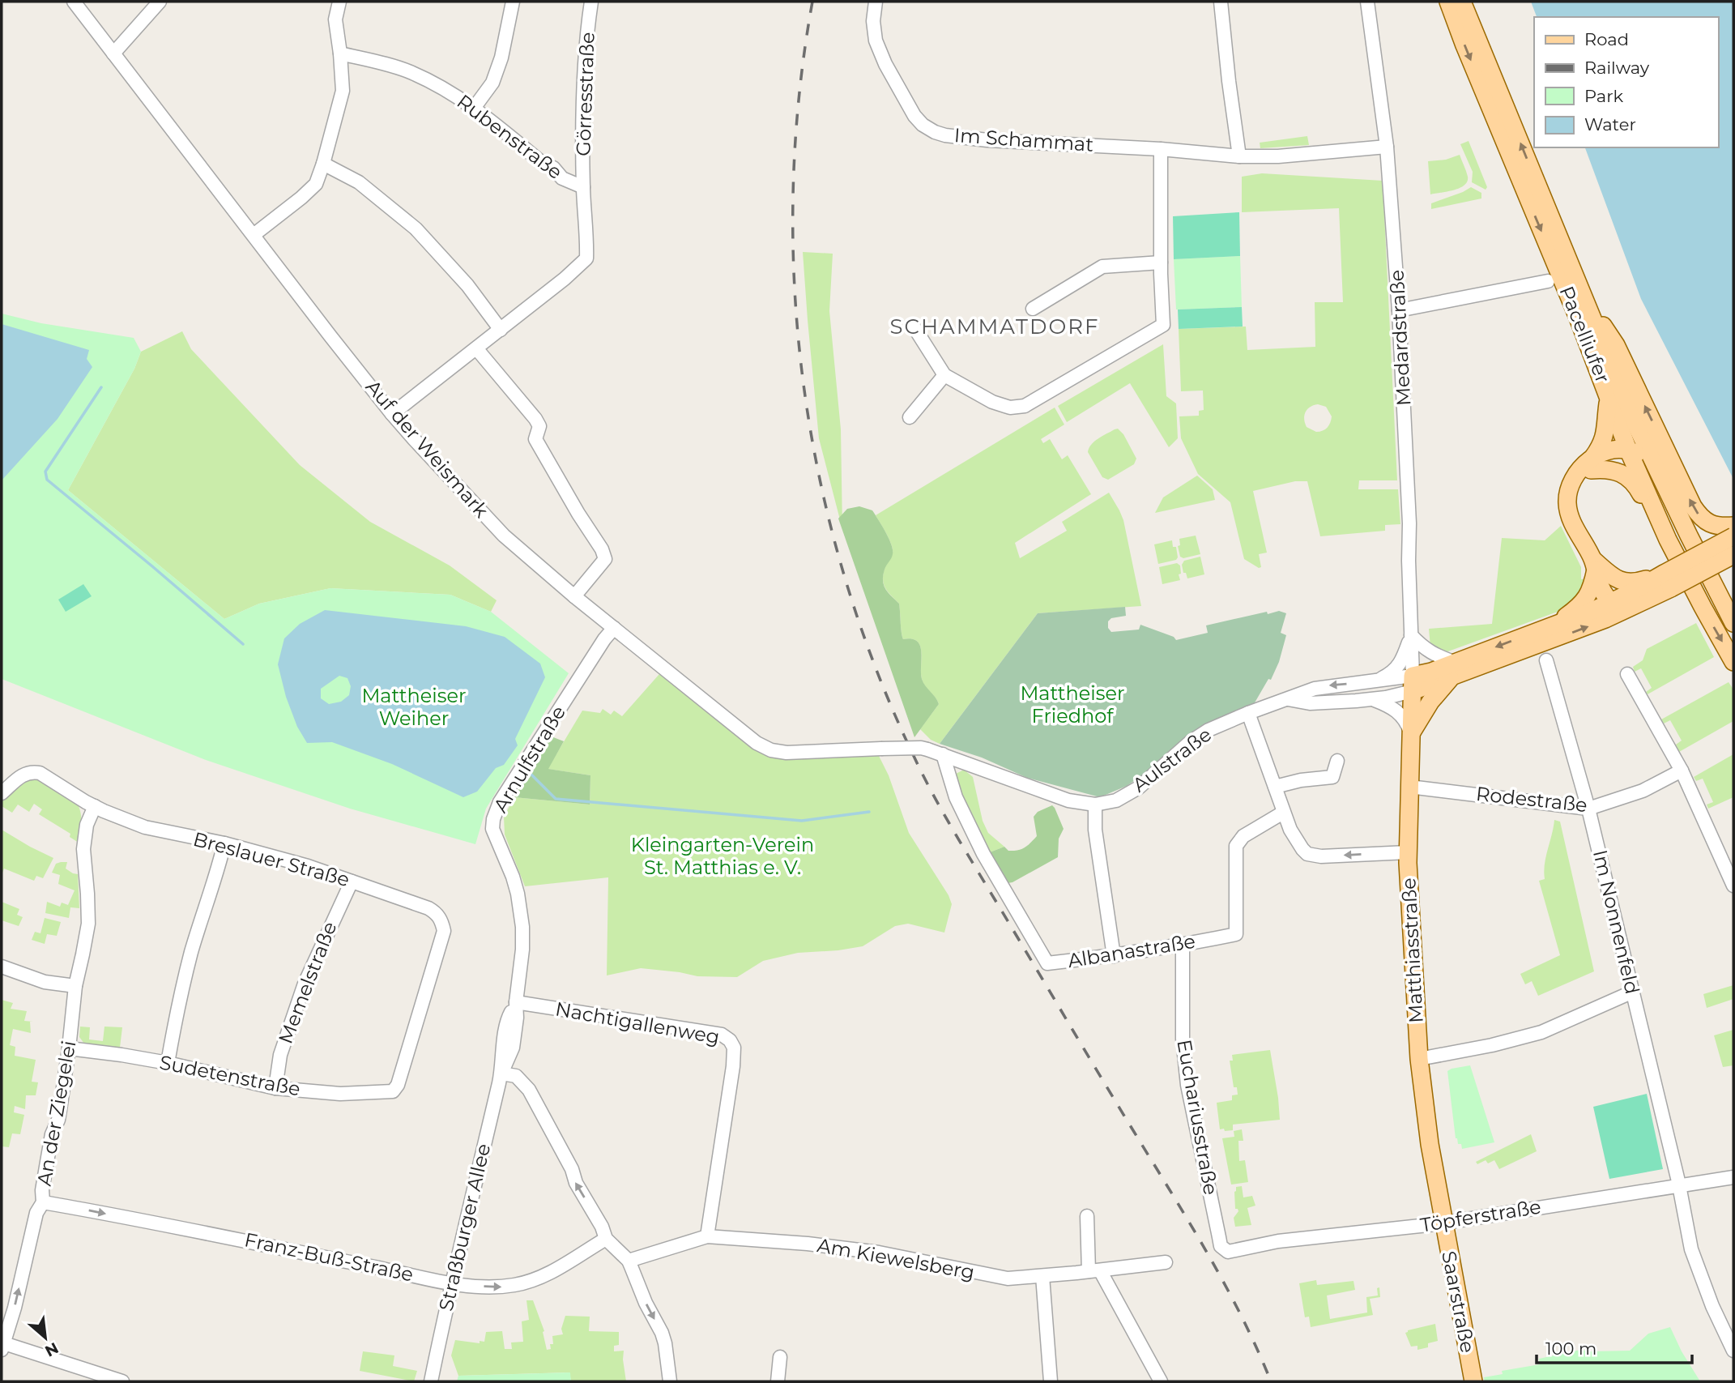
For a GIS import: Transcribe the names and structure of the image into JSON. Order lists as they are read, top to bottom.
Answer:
{
  "streets": {
    "main road": ["Pacelliufer", "Matthiasstraße", "Saarstraße"],
    "street": [
      "Görresstraße",
      "Rubenstraße",
      "Im Schammat",
      "Medardstraße",
      "Auf der Weismark",
      "Arnulfstraße",
      "Aulstraße",
      "Rodestraße",
      "Breslauer Straße",
      "Im Nonnenfeld",
      "Albanastraße",
      "Memelstraße",
      "Nachtigallenweg",
      "Sudetenstraße",
      "An der Ziegelei",
      "Euchariusstraße",
      "Töpferstraße",
      "Straßburger Allee",
      "Franz-Buß-Straße",
      "Am Kiewelsberg"
    ]
  },
  "crossings": [
    ["Görresstraße", "Rubenstraße"],
    ["Im Schammat", "Medardstraße"],
    ["Medardstraße", "Aulstraße"],
    ["Medardstraße", "Matthiasstraße"],
    ["Auf der Weismark", "Arnulfstraße"],
    ["Auf der Weismark", "Aulstraße"],
    ["Arnulfstraße", "Nachtigallenweg"],
    ["Arnulfstraße", "Straßburger Allee"],
    ["Aulstraße", "Matthiasstraße"],
    ["Aulstraße", "Albanastraße"],
    ["Rodestraße", "Im Nonnenfeld"],
    ["Rodestraße", "Matthiasstraße"],
    ["Breslauer Straße", "Memelstraße"],
    ["Breslauer Straße", "Sudetenstraße"],
    ["Breslauer Straße", "An der Ziegelei"],
    ["Im Nonnenfeld", "Töpferstraße"],
    ["Matthiasstraße", "Töpferstraße"],
    ["Matthiasstraße", "Saarstraße"],
    ["Albanastraße", "Euchariusstraße"],
    ["Memelstraße", "Sudetenstraße"],
    ["Nachtigallenweg", "Am Kiewelsberg"],
    ["Sudetenstraße", "An der Ziegelei"],
    ["An der Ziegelei", "Franz-Buß-Straße"],
    ["Euchariusstraße", "Töpferstraße"],
    ["Töpferstraße", "Saarstraße"],
    ["Straßburger Allee", "Franz-Buß-Straße"]
  ],
  "one_way": ["Franz-Buß-Straße"],
  "districts": ["SCHAMMATDORF"],
  "parks": ["Mattheiser Friedhof", "Mattheiser Weiher", "Kleingarten-Verein St. Matthias e. V."],
  "legend": [
    "Road",
    "Railway",
    "Park",
    "Water"
  ],
  "scale_bar": "100 m",
  "north": "bottom right"
}
